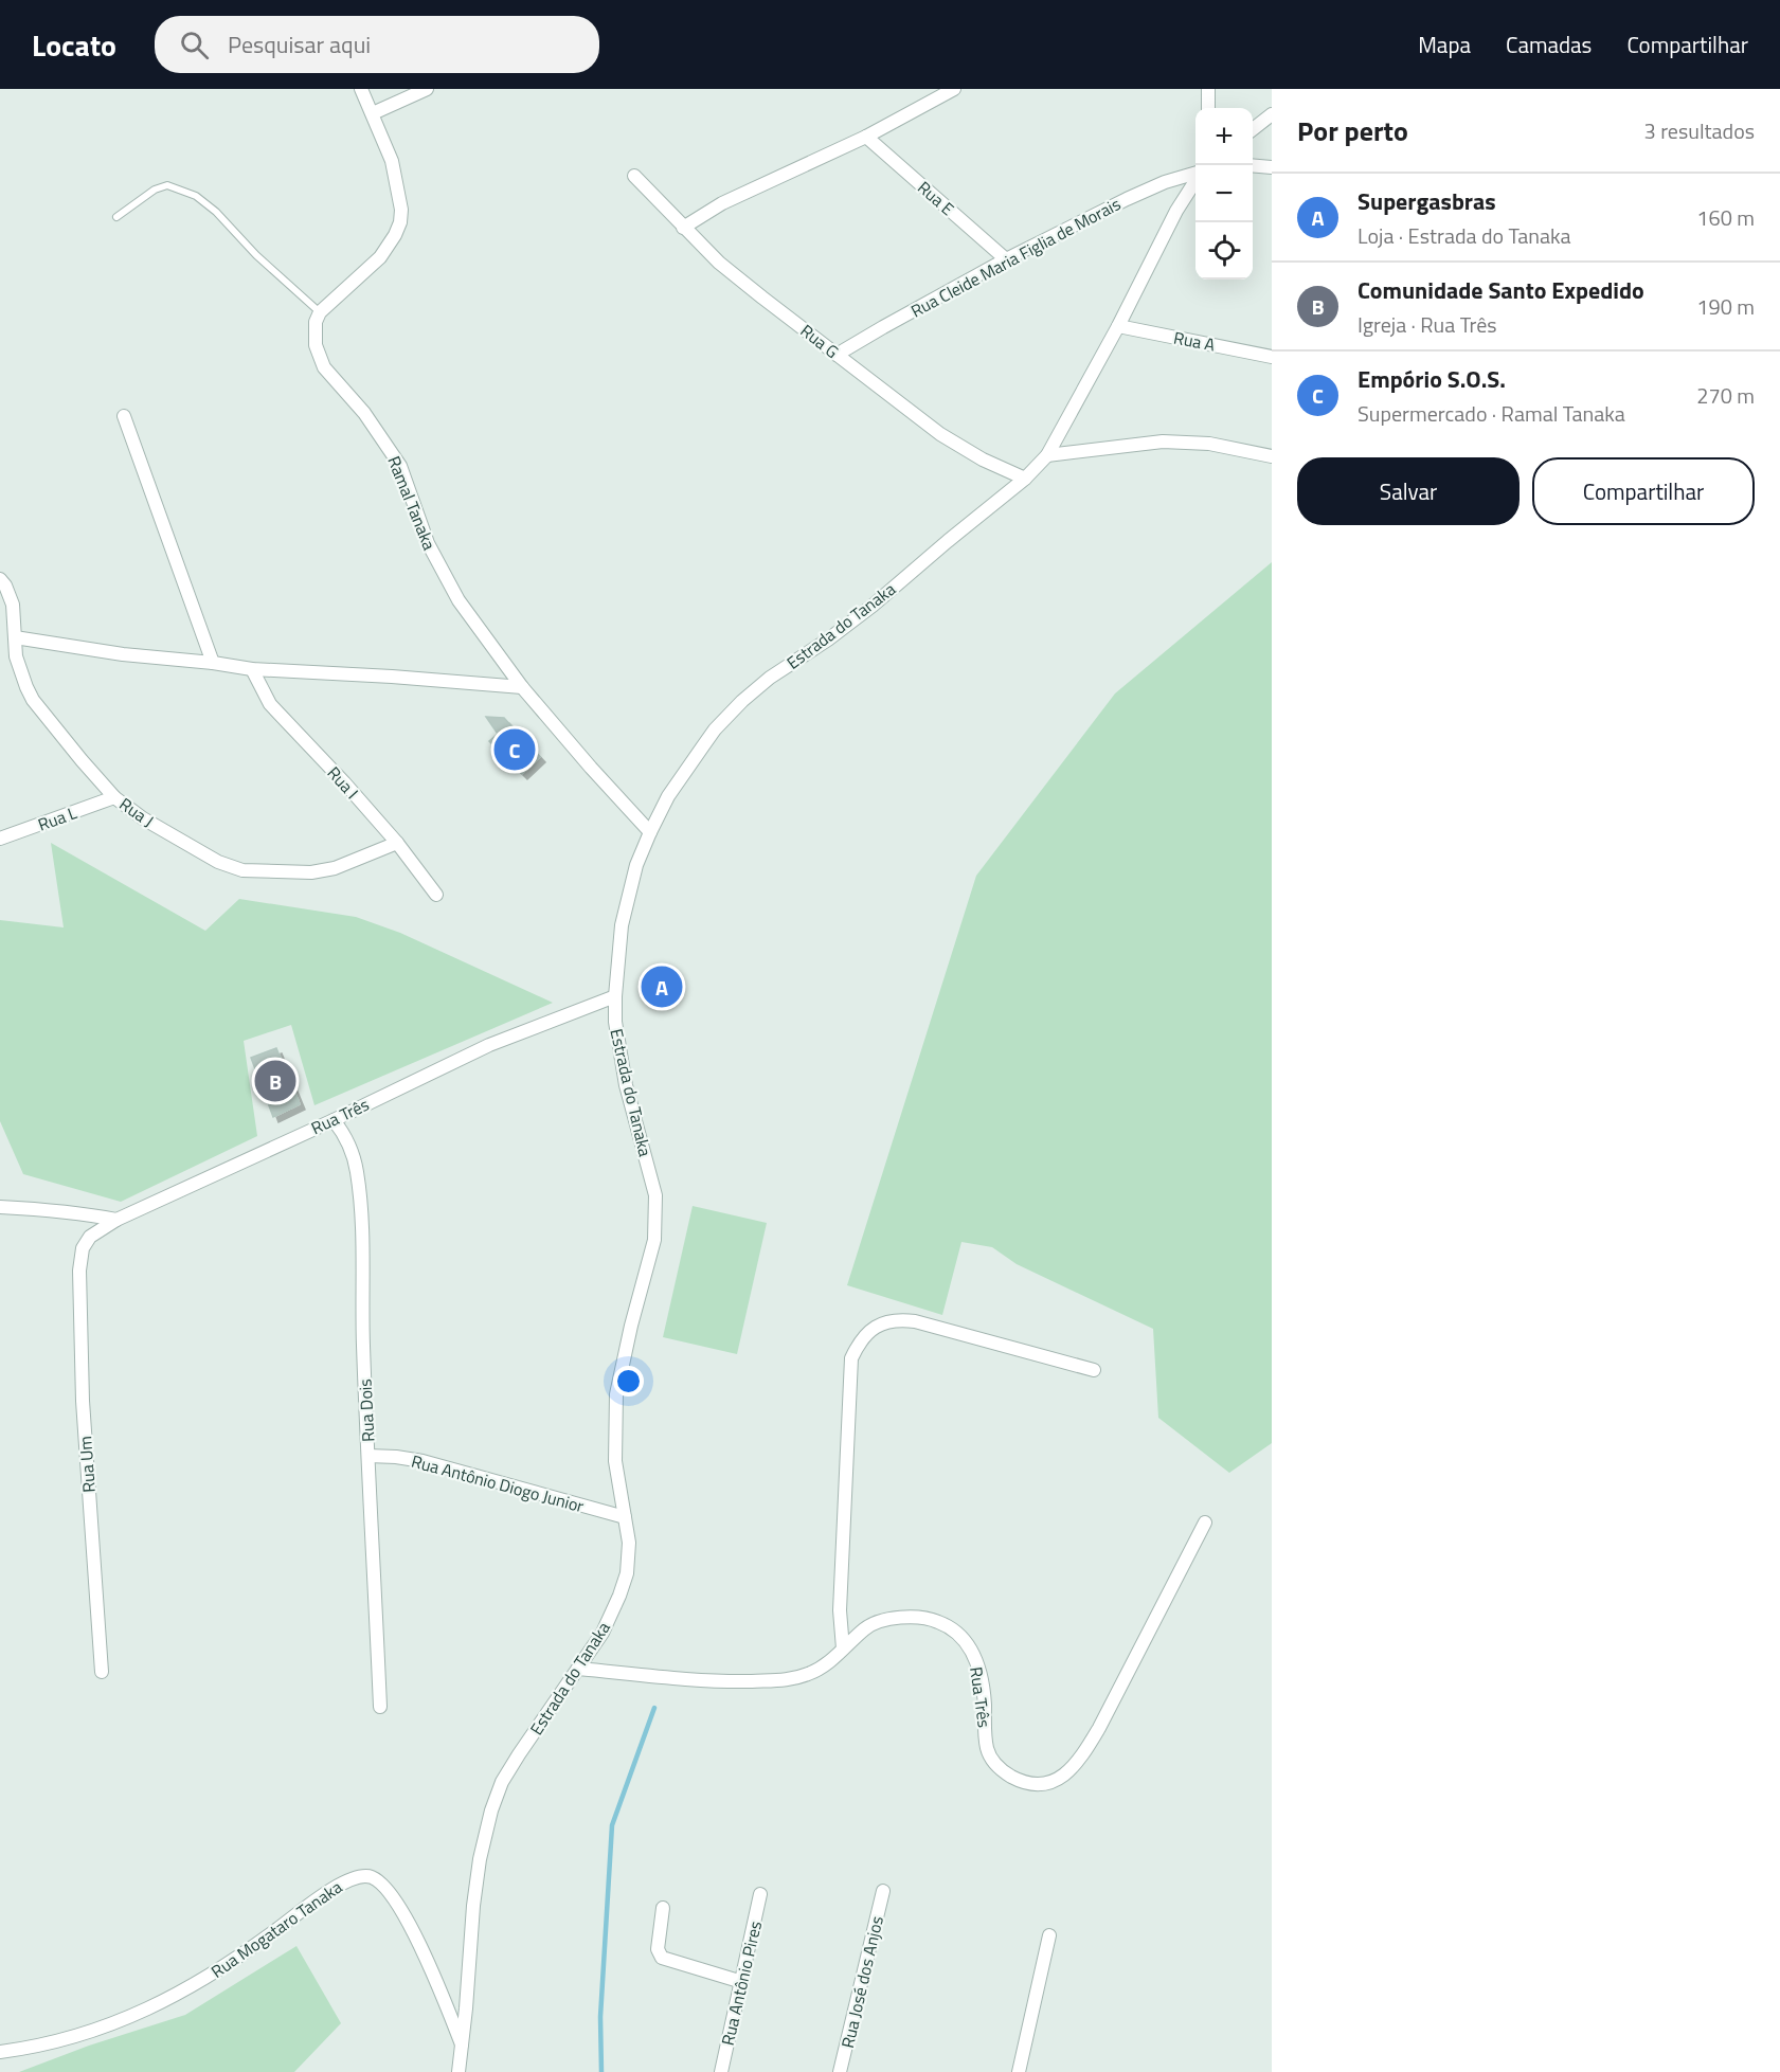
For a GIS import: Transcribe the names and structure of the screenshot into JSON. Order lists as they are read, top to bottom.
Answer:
{
  "streets": {
    "street": [
      "Rua E",
      "Rua Cleide Maria Figlia de Morais",
      "Rua G",
      "Rua A",
      "Ramal Tanaka",
      "Estrada do Tanaka",
      "Rua I",
      "Rua J",
      "Rua L",
      "Rua Três",
      "Rua Dois",
      "Rua Um",
      "Rua Antônio Diogo Junior",
      "Rua Mogataro Tanaka",
      "Rua José dos Anjos",
      "Rua Antônio Pires"
    ]
  },
  "crossings": [
    ["Rua E", "Rua Cleide Maria Figlia de Morais"],
    ["Rua Cleide Maria Figlia de Morais", "Rua G"],
    ["Rua G", "Estrada do Tanaka"],
    ["Rua A", "Estrada do Tanaka"],
    ["Ramal Tanaka", "Estrada do Tanaka"],
    ["Estrada do Tanaka", "Rua Três"],
    ["Estrada do Tanaka", "Rua Antônio Diogo Junior"],
    ["Estrada do Tanaka", "Rua Mogataro Tanaka"],
    ["Rua I", "Rua J"],
    ["Rua J", "Rua L"],
    ["Rua Três", "Rua Dois"],
    ["Rua Três", "Rua Um"],
    ["Rua Dois", "Rua Antônio Diogo Junior"]
  ],
  "page": {
    "header": "Locato",
    "search": "Pesquisar aqui",
    "nav": ["Mapa", "Camadas", "Compartilhar"],
    "heading": ["Por perto", "3 resultados"],
    "map_buttons": ["+", "−"],
    "list": [
      {
        "mark": "A",
        "name": "Supergasbras",
        "note": "Loja · Estrada do Tanaka",
        "value": "160 m"
      },
      {
        "mark": "B",
        "name": "Comunidade Santo Expedido",
        "note": "Igreja · Rua Três",
        "value": "190 m"
      },
      {
        "mark": "C",
        "name": "Empório S.O.S.",
        "note": "Supermercado · Ramal Tanaka",
        "value": "270 m"
      }
    ],
    "buttons": ["Salvar", "Compartilhar"],
    "pins": ["C", "A", "B"]
  }
}
